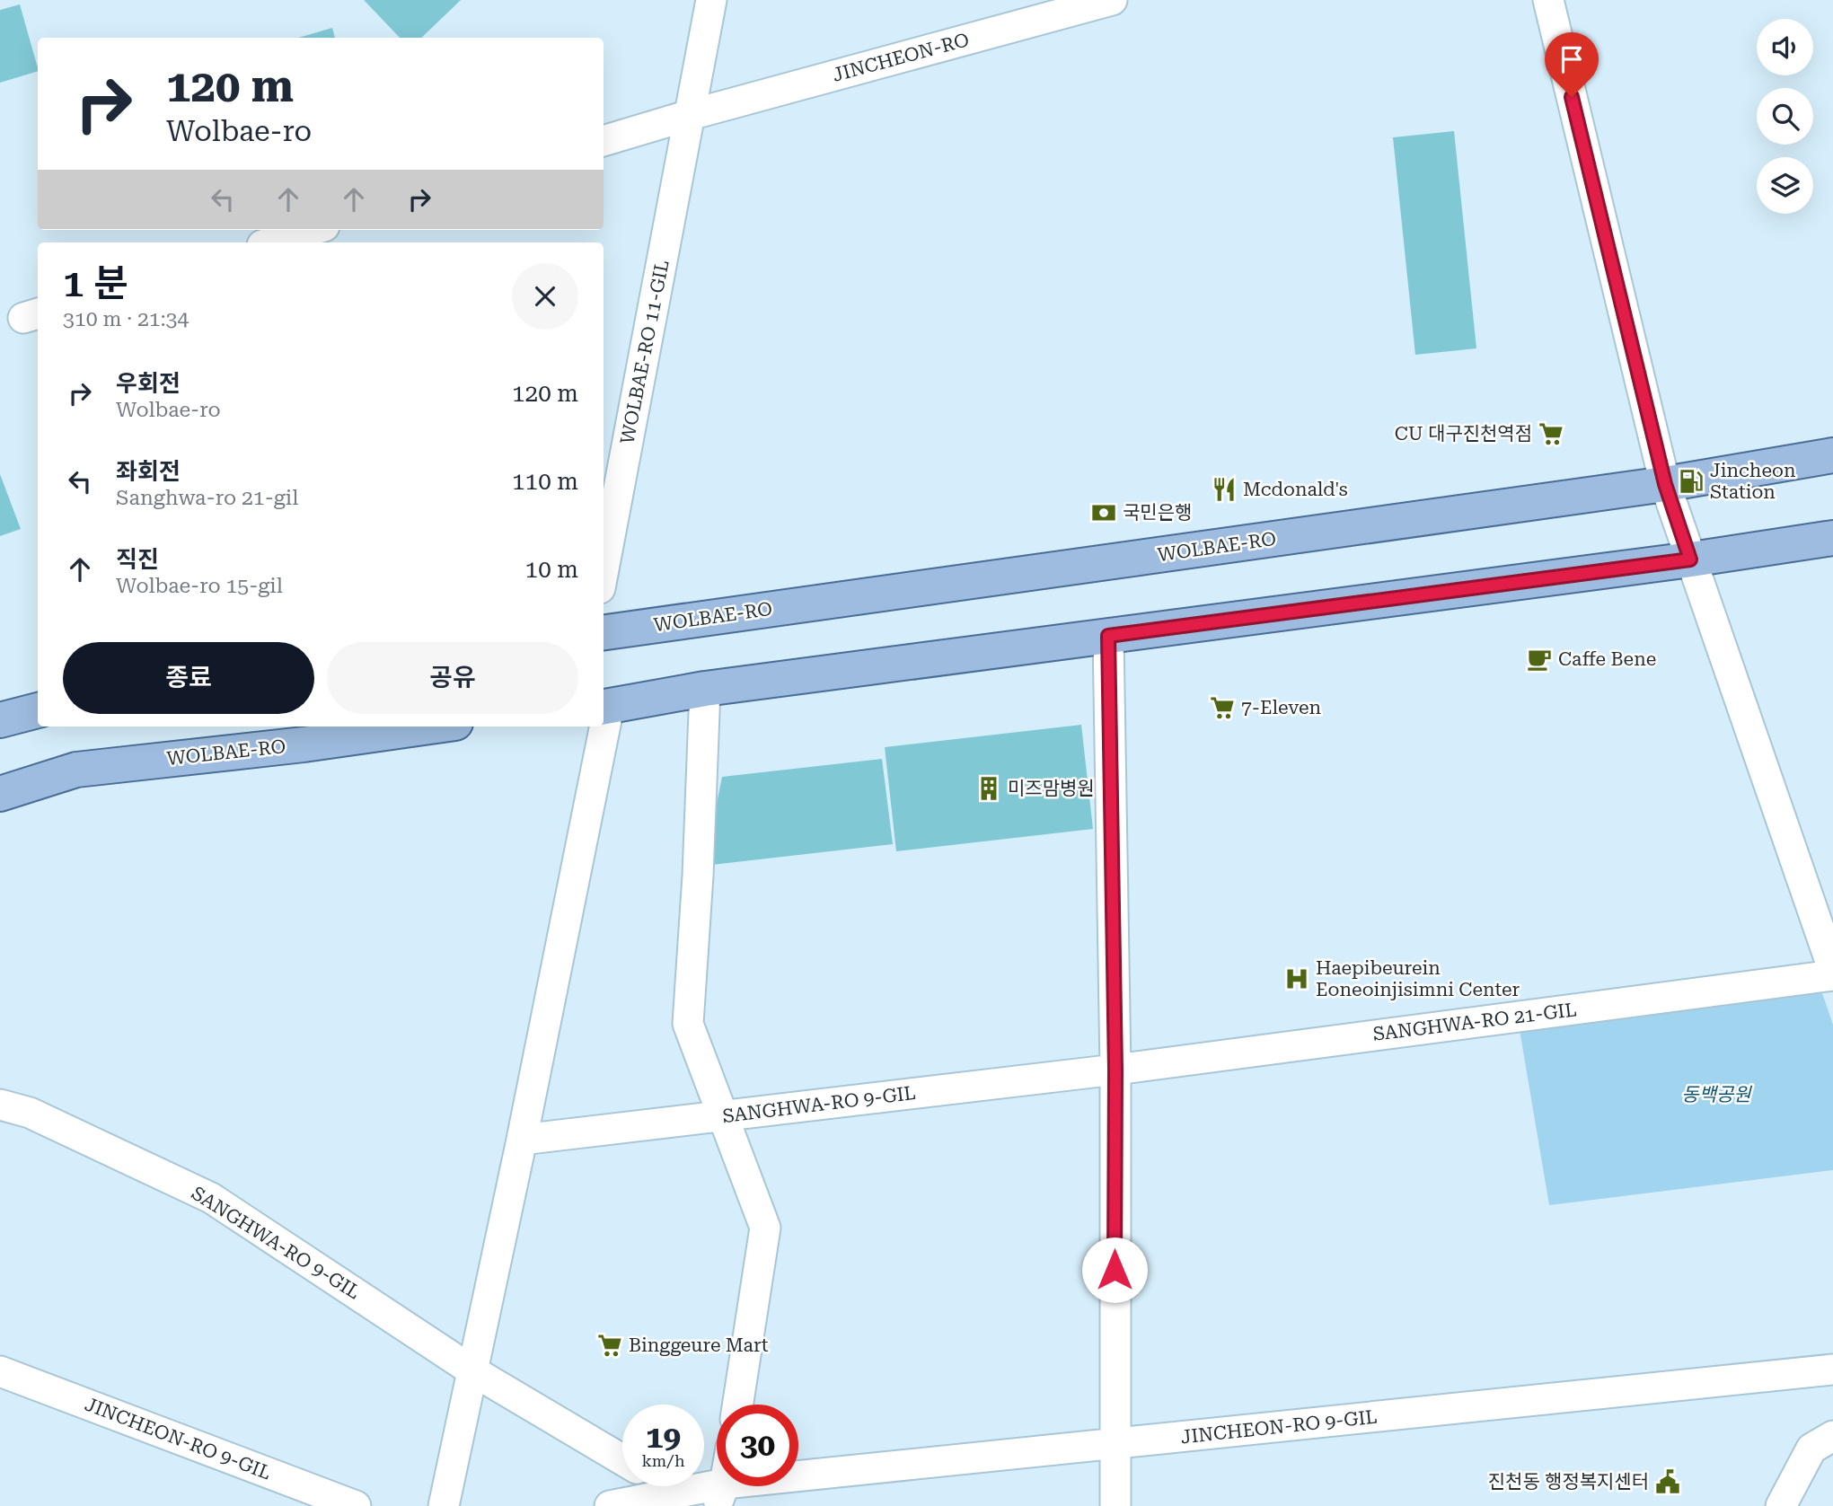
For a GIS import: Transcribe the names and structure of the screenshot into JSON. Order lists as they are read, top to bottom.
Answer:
{
  "streets": {
    "main road": ["WOLBAE-RO"],
    "street": [
      "JINCHEON-RO",
      "WOLBAE-RO 11-GIL",
      "SANGHWA-RO 21-GIL",
      "SANGHWA-RO 9-GIL",
      "JINCHEON-RO 9-GIL"
    ]
  },
  "crossings": [
    ["JINCHEON-RO", "WOLBAE-RO 11-GIL"],
    ["SANGHWA-RO 21-GIL", "SANGHWA-RO 9-GIL"]
  ],
  "parks": ["동백공원"],
  "places": {
    "supermarket": ["CU 대구진천역점", "7-Eleven", "Binggeure Mart"],
    "fuel station": ["Jincheon Station"],
    "restaurant": ["Mcdonald's"],
    "bank": ["국민은행"],
    "cafe": ["Caffe Bene"],
    "building": ["미즈맘병원"],
    "hospital": ["Haepibeurein Eoneoinjisimni Center"],
    "public building": ["진천동 행정복지센터"]
  },
  "page": {
    "turn": ["120 m", "Wolbae-ro"],
    "heading": ["1 분", "310 m · 21:34"],
    "list": [
      {
        "name": "우회전",
        "note": "Wolbae-ro",
        "value": "120 m"
      },
      {
        "name": "좌회전",
        "note": "Sanghwa-ro 21-gil",
        "value": "110 m"
      },
      {
        "name": "직진",
        "note": "Wolbae-ro 15-gil",
        "value": "10 m"
      }
    ],
    "buttons": ["종료", "공유"],
    "speed": "19 km/h",
    "limit": "30"
  }
}
